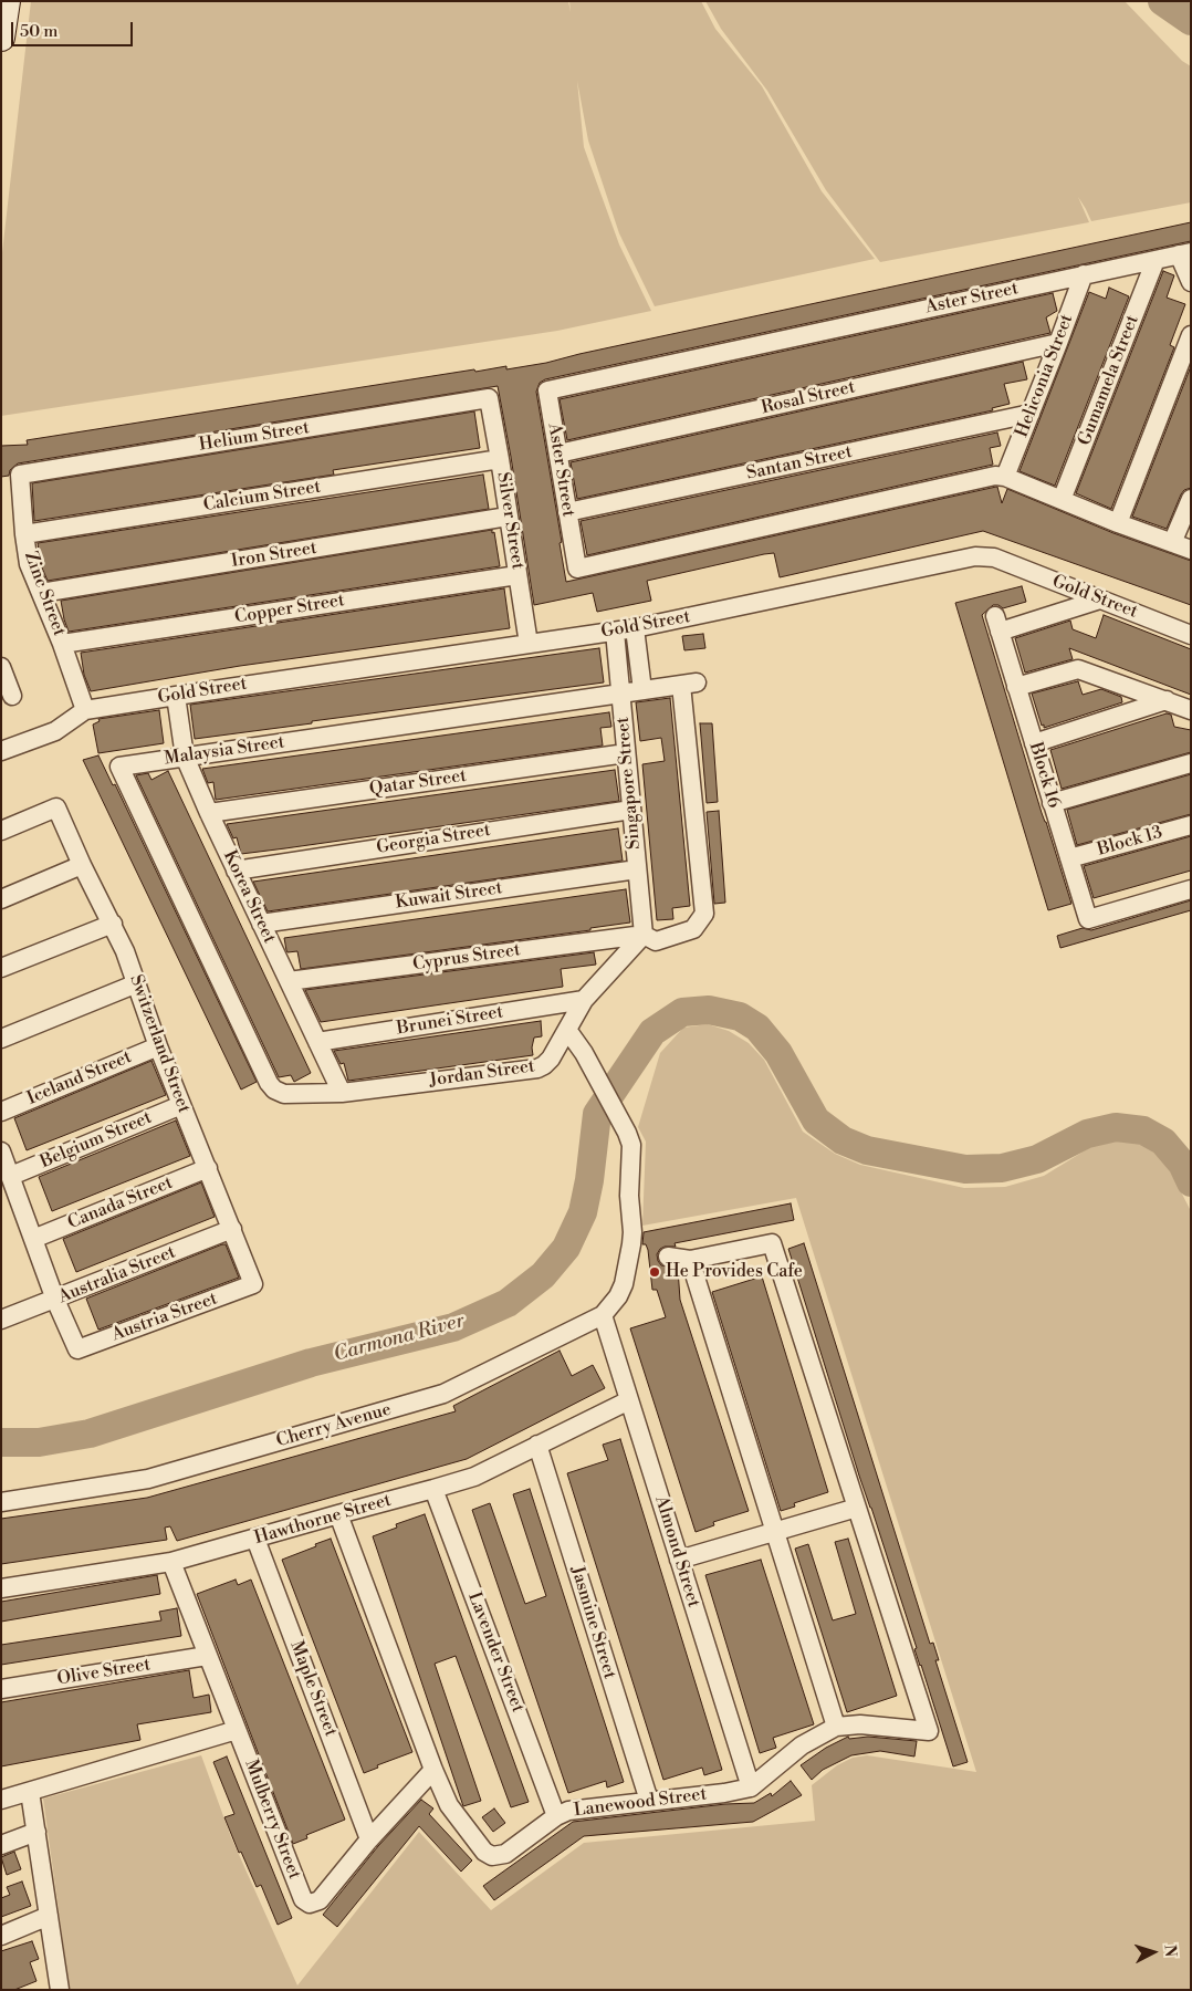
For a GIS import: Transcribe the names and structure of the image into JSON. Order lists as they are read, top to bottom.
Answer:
{
  "streets": {
    "street": [
      "Aster Street",
      "Heliconia Street",
      "Gumamela Street",
      "Rosal Street",
      "Helium Street",
      "Santan Street",
      "Calcium Street",
      "Silver Street",
      "Iron Street",
      "Zinc Street",
      "Gold Street",
      "Copper Street",
      "Malaysia Street",
      "Block 16",
      "Qatar Street",
      "Singapore Street",
      "Georgia Street",
      "Block 13",
      "Kuwait Street",
      "Korea Street",
      "Cyprus Street",
      "Brunei Street",
      "Switzerland Street",
      "Jordan Street",
      "Iceland Street",
      "Belgium Street",
      "Canada Street",
      "Australia Street",
      "Austria Street",
      "Cherry Avenue",
      "Hawthorne Street",
      "Almond Street",
      "Jasmine Street",
      "Lavender Street",
      "Olive Street",
      "Maple Street",
      "Lanewood Street",
      "Mulberry Street"
    ]
  },
  "crossings": [
    ["Aster Street", "Heliconia Street"],
    ["Aster Street", "Gumamela Street"],
    ["Aster Street", "Rosal Street"],
    ["Aster Street", "Santan Street"],
    ["Heliconia Street", "Rosal Street"],
    ["Heliconia Street", "Santan Street"],
    ["Helium Street", "Silver Street"],
    ["Helium Street", "Zinc Street"],
    ["Calcium Street", "Silver Street"],
    ["Calcium Street", "Zinc Street"],
    ["Silver Street", "Iron Street"],
    ["Silver Street", "Gold Street"],
    ["Silver Street", "Copper Street"],
    ["Iron Street", "Zinc Street"],
    ["Zinc Street", "Gold Street"],
    ["Zinc Street", "Copper Street"],
    ["Gold Street", "Block 16"],
    ["Gold Street", "Singapore Street"],
    ["Gold Street", "Korea Street"],
    ["Malaysia Street", "Singapore Street"],
    ["Malaysia Street", "Korea Street"],
    ["Malaysia Street", "Cyprus Street"],
    ["Malaysia Street", "Jordan Street"],
    ["Block 16", "Block 13"],
    ["Qatar Street", "Singapore Street"],
    ["Qatar Street", "Korea Street"],
    ["Singapore Street", "Georgia Street"],
    ["Singapore Street", "Kuwait Street"],
    ["Singapore Street", "Cyprus Street"],
    ["Singapore Street", "Jordan Street"],
    ["Georgia Street", "Korea Street"],
    ["Kuwait Street", "Korea Street"],
    ["Korea Street", "Cyprus Street"],
    ["Korea Street", "Brunei Street"],
    ["Korea Street", "Jordan Street"],
    ["Cyprus Street", "Jordan Street"],
    ["Brunei Street", "Jordan Street"],
    ["Switzerland Street", "Iceland Street"],
    ["Switzerland Street", "Belgium Street"],
    ["Switzerland Street", "Canada Street"],
    ["Switzerland Street", "Australia Street"],
    ["Switzerland Street", "Austria Street"],
    ["Jordan Street", "Cherry Avenue"],
    ["Australia Street", "Austria Street"],
    ["Cherry Avenue", "Almond Street"],
    ["Hawthorne Street", "Almond Street"],
    ["Hawthorne Street", "Jasmine Street"],
    ["Hawthorne Street", "Lavender Street"],
    ["Hawthorne Street", "Maple Street"],
    ["Hawthorne Street", "Lanewood Street"],
    ["Hawthorne Street", "Mulberry Street"],
    ["Almond Street", "Lanewood Street"],
    ["Jasmine Street", "Lanewood Street"],
    ["Lavender Street", "Lanewood Street"],
    ["Olive Street", "Mulberry Street"],
    ["Maple Street", "Mulberry Street"],
    ["Lanewood Street", "Mulberry Street"]
  ],
  "water": ["Carmona River"],
  "places": ["He Provides Cafe"],
  "scale_bar": "50 m",
  "north": "right"
}
